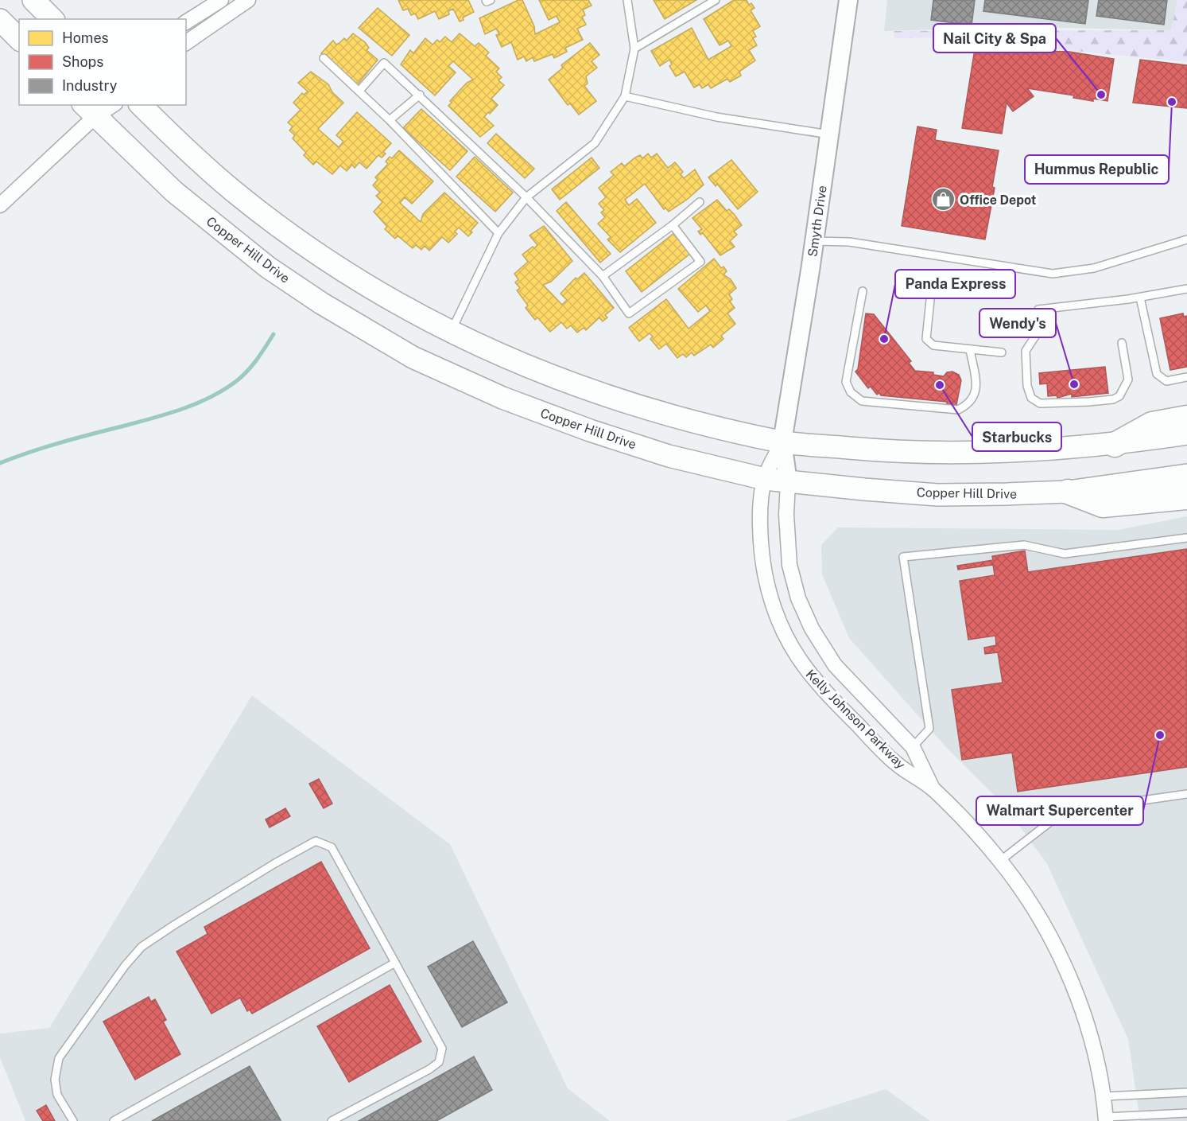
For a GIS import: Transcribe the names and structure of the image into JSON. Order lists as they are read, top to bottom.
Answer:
{
  "streets": {
    "main road": ["Copper Hill Drive"],
    "street": ["Smyth Drive", "Kelly Johnson Parkway"]
  },
  "crossings": [
    ["Smyth Drive", "Kelly Johnson Parkway"],
    ["Copper Hill Drive", "Kelly Johnson Parkway"]
  ],
  "places": {
    "other": [
      "Nail City & Spa",
      "Hummus Republic",
      "Panda Express",
      "Wendy's",
      "Starbucks",
      "Walmart Supercenter"
    ],
    "shop": ["Office Depot"]
  },
  "legend": ["Homes", "Shops", "Industry"]
}
